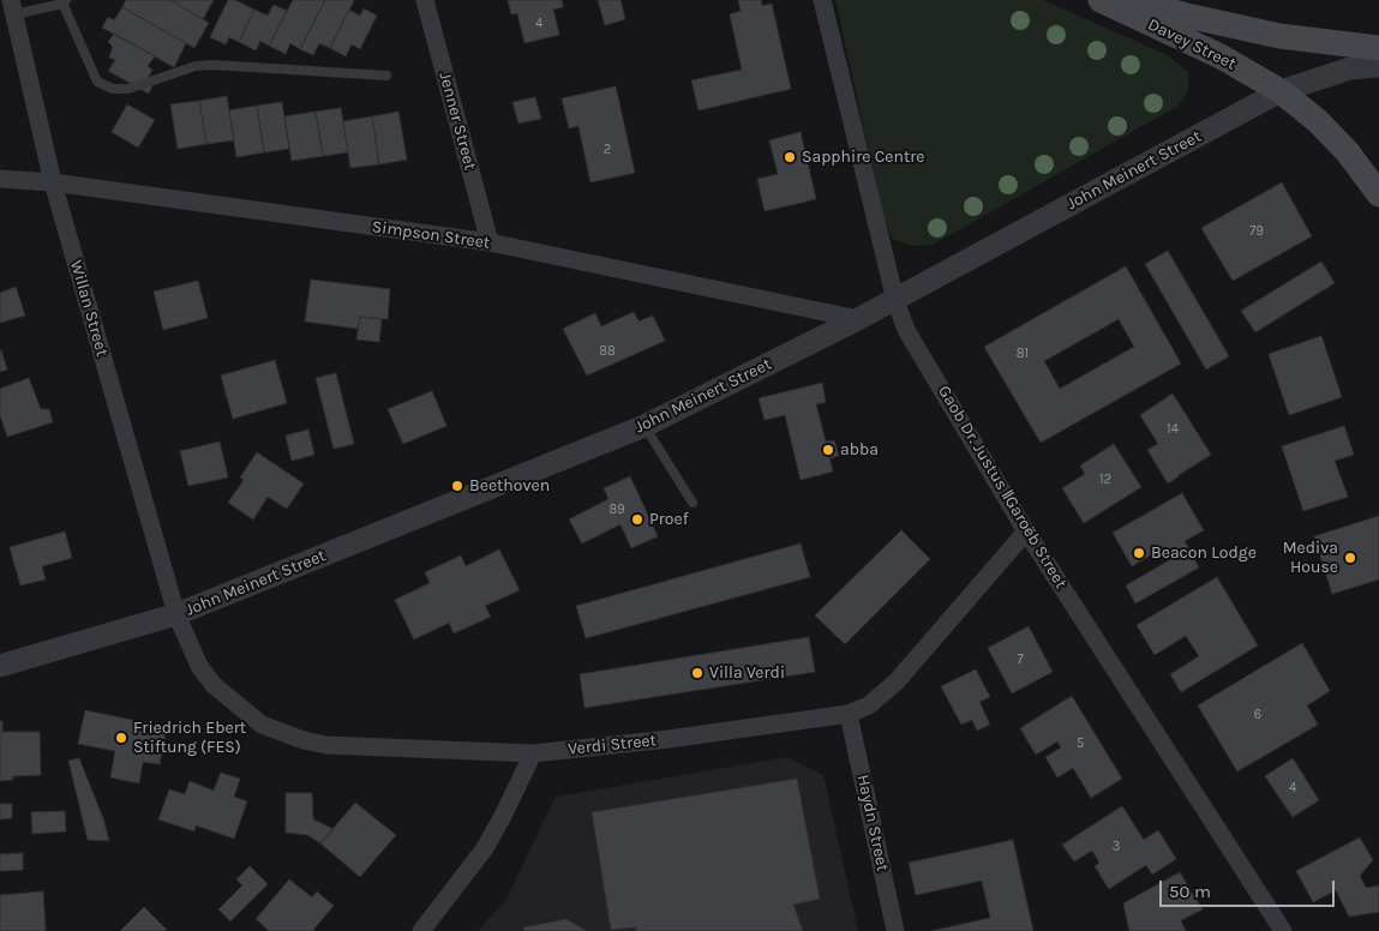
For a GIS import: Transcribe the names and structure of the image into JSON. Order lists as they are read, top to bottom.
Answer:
{
  "streets": {
    "main road": ["Davey Street"],
    "street": [
      "Jenner Street",
      "John Meinert Street",
      "Simpson Street",
      "Willan Street",
      "Gaob Dr. Justus ǁGaroëb Street",
      "Verdi Street",
      "Haydn Street"
    ]
  },
  "crossings": [
    ["Davey Street", "John Meinert Street"],
    ["Jenner Street", "Simpson Street"],
    ["John Meinert Street", "Simpson Street"],
    ["John Meinert Street", "Willan Street"],
    ["John Meinert Street", "Gaob Dr. Justus ǁGaroëb Street"],
    ["John Meinert Street", "Verdi Street"],
    ["Simpson Street", "Willan Street"],
    ["Willan Street", "Verdi Street"],
    ["Gaob Dr. Justus ǁGaroëb Street", "Verdi Street"],
    ["Verdi Street", "Haydn Street"]
  ],
  "places": [
    "Sapphire Centre",
    "abba",
    "Beethoven",
    "Proef",
    "Beacon Lodge",
    "Mediva House",
    "Villa Verdi",
    "Friedrich Ebert Stiftung (FES)"
  ],
  "house_numbers": [
    "4",
    "2",
    "79",
    "88",
    "81",
    "14",
    "12",
    "89",
    "7",
    "6",
    "5",
    "4",
    "3"
  ],
  "scale_bar": "50 m"
}
